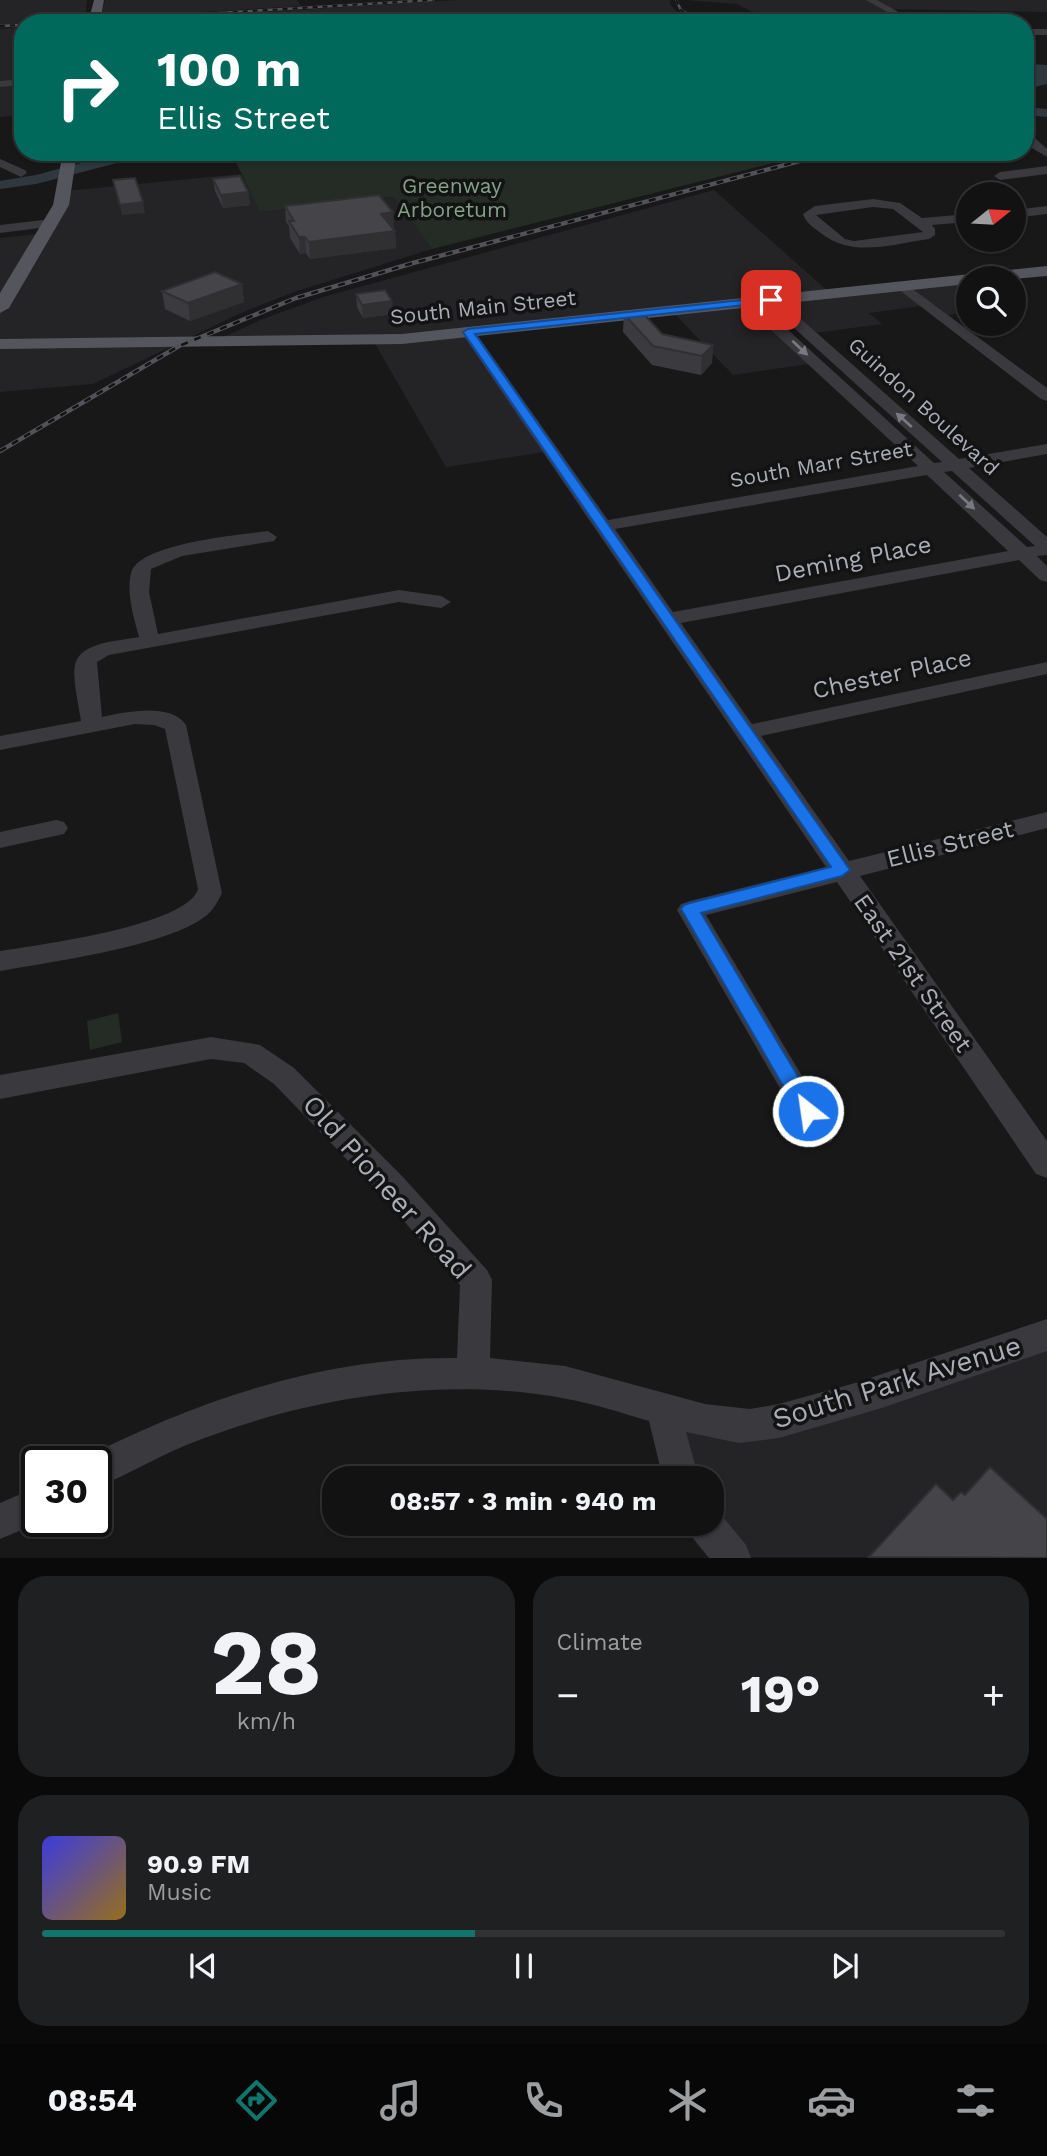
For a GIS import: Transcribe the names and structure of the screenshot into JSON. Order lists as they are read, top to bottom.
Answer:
{
  "streets": {
    "main road": ["South Main Street"],
    "street": [
      "Guindon Boulevard",
      "South Marr Street",
      "Deming Place",
      "Chester Place",
      "Ellis Street",
      "East 21st Street",
      "Old Pioneer Road",
      "South Park Avenue"
    ]
  },
  "crossings": [
    ["South Main Street", "Guindon Boulevard"],
    ["South Main Street", "East 21st Street"],
    ["Guindon Boulevard", "South Marr Street"],
    ["Guindon Boulevard", "Deming Place"],
    ["South Marr Street", "East 21st Street"],
    ["Deming Place", "East 21st Street"],
    ["Chester Place", "East 21st Street"],
    ["Ellis Street", "East 21st Street"]
  ],
  "parks": ["Greenway Arboretum"],
  "north": "right",
  "page": {
    "turn": ["100 m", "Ellis Street"],
    "limit": "30",
    "trip": "08:57 · 3 min · 940 m",
    "tile": [
      ["28", "km/h"],
      "Climate"
    ],
    "heat": ["−", "19°", "+"],
    "song": ["90.9 FM", "Music"],
    "tabs": "08:54"
  }
}
